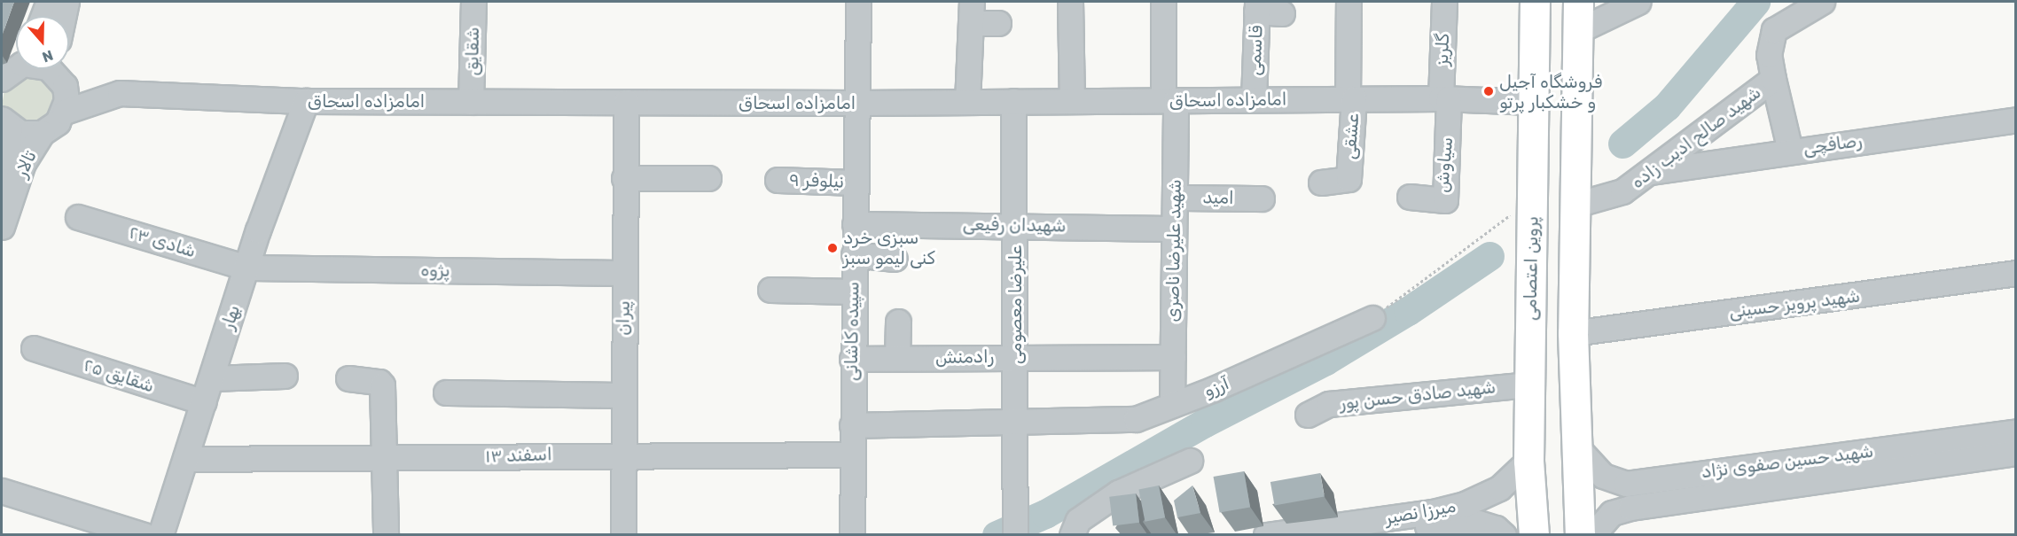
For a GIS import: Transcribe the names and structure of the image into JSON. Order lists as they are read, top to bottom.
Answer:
{
  "streets": {
    "main road": ["پروین اعتصامی"],
    "street": [
      "گلریز",
      "قاسمی",
      "شقایق",
      "امامزاده اسحاق",
      "عشقی",
      "شهید صالح ادیب زاده",
      "رصافچی",
      "تالار",
      "سیاوش",
      "نیلوفر ۹",
      "امید",
      "شهیدان رفیعی",
      "شادی ۲۳",
      "شهید علیرضا ناصری",
      "پژوه",
      "شهید پرویز حسینی",
      "علیرضا معصومی",
      "بهار",
      "پیران",
      "سپیده کاشانی",
      "رادمنش",
      "شقایق ۲۵",
      "آرزو",
      "شهید صادق حسن پور",
      "اسفند ۱۳",
      "شهید حسین صفوی نژاد",
      "میرزا نصیر"
    ]
  },
  "crossings": [
    ["گلریز", "امامزاده اسحاق"],
    ["گلریز", "سیاوش"],
    ["قاسمی", "امامزاده اسحاق"],
    ["شقایق", "امامزاده اسحاق"],
    ["امامزاده اسحاق", "عشقی"],
    ["امامزاده اسحاق", "تالار"],
    ["امامزاده اسحاق", "سیاوش"],
    ["امامزاده اسحاق", "شهید علیرضا ناصری"],
    ["امامزاده اسحاق", "پروین اعتصامی"],
    ["امامزاده اسحاق", "علیرضا معصومی"],
    ["امامزاده اسحاق", "بهار"],
    ["امامزاده اسحاق", "پیران"],
    ["امامزاده اسحاق", "سپیده کاشانی"],
    ["شهید صالح ادیب زاده", "رصافچی"],
    ["نیلوفر ۹", "سپیده کاشانی"],
    ["امید", "شهید علیرضا ناصری"],
    ["شهیدان رفیعی", "شهید علیرضا ناصری"],
    ["شهیدان رفیعی", "علیرضا معصومی"],
    ["شهیدان رفیعی", "سپیده کاشانی"],
    ["شادی ۲۳", "پژوه"],
    ["شادی ۲۳", "بهار"],
    ["شهید علیرضا ناصری", "رادمنش"],
    ["شهید علیرضا ناصری", "آرزو"],
    ["پروین اعتصامی", "شهید صادق حسن پور"],
    ["پروین اعتصامی", "میرزا نصیر"],
    ["پژوه", "بهار"],
    ["پژوه", "پیران"],
    ["علیرضا معصومی", "رادمنش"],
    ["علیرضا معصومی", "آرزو"],
    ["بهار", "شقایق ۲۵"],
    ["بهار", "اسفند ۱۳"],
    ["پیران", "اسفند ۱۳"],
    ["سپیده کاشانی", "رادمنش"],
    ["سپیده کاشانی", "آرزو"],
    ["سپیده کاشانی", "اسفند ۱۳"]
  ],
  "places": ["فروشگاه آجیل و خشکبار پرتو", "سبزی خرد کنی لیمو سبز"],
  "north": "bottom"
}
